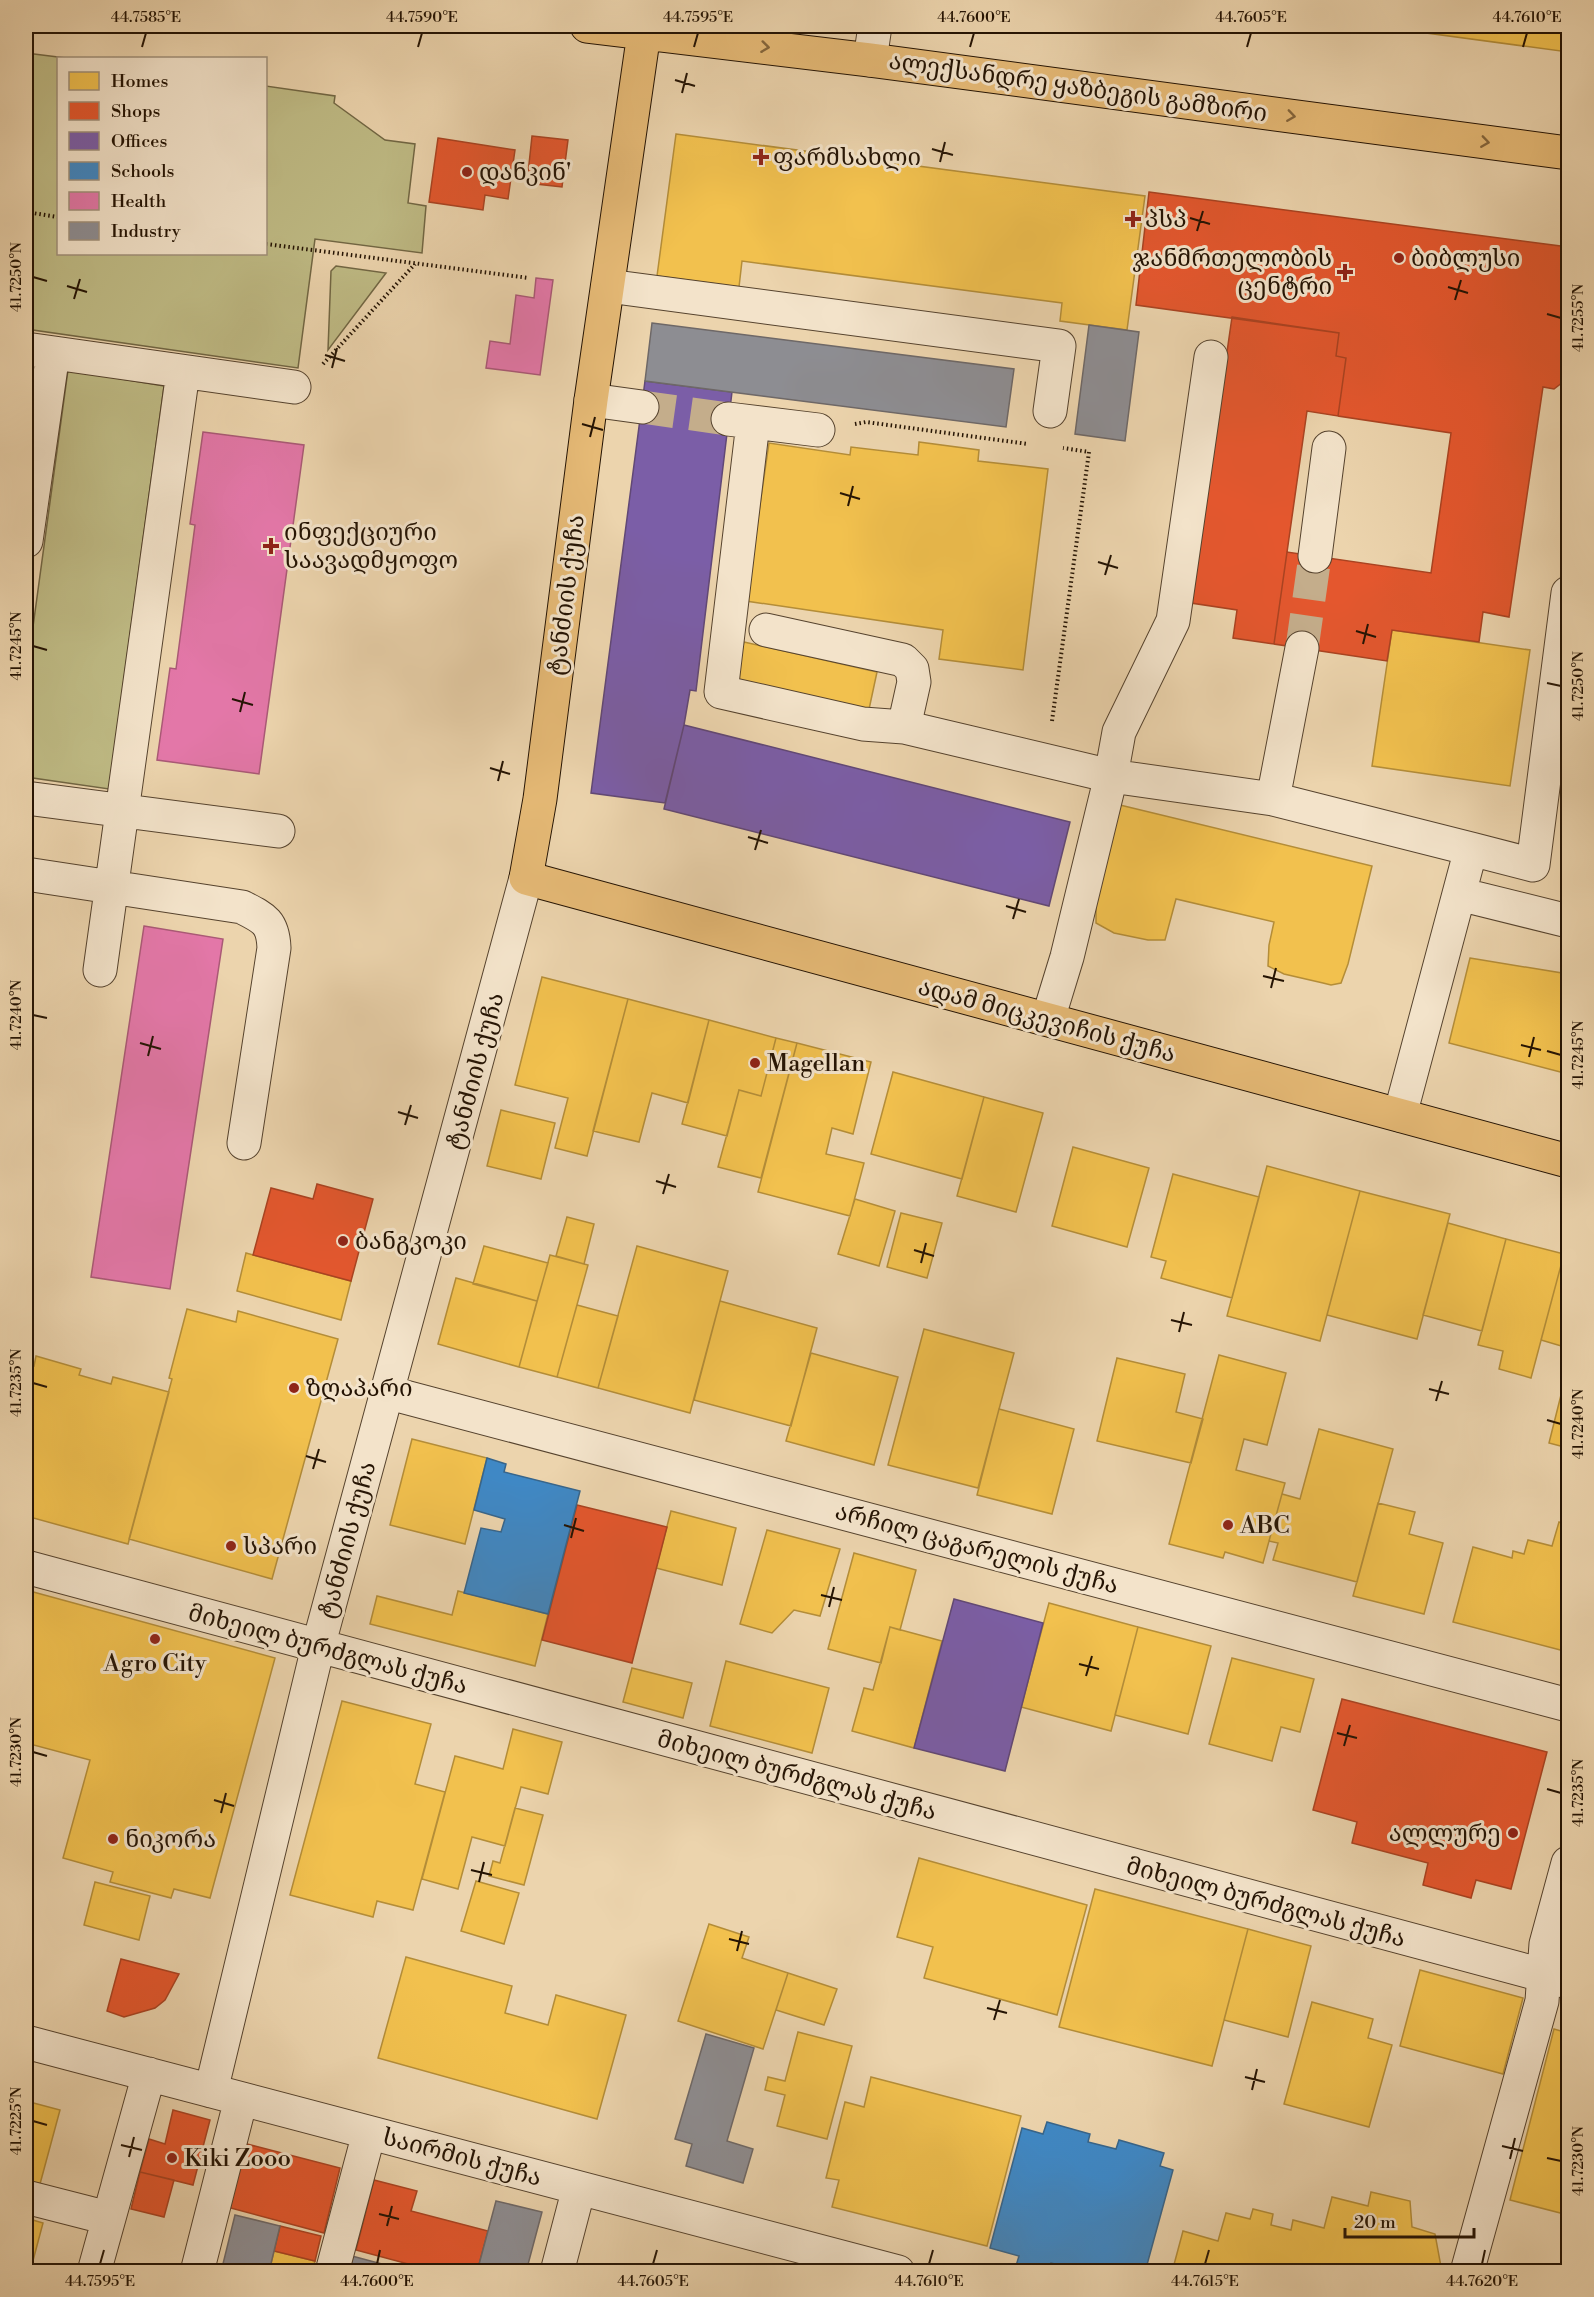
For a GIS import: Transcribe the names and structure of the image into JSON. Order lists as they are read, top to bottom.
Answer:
{
  "streets": {
    "main road": ["ალექსანდრე ყაზბეგის გამზირი", "ტანძიის ქუჩა", "ადამ მიცკევიჩის ქუჩა"],
    "street": ["არჩილ ცაგარელის ქუჩა", "მიხეილ ბურძგლას ქუჩა", "საირმის ქუჩა"]
  },
  "crossings": [
    ["ალექსანდრე ყაზბეგის გამზირი", "ტანძიის ქუჩა"],
    ["ტანძიის ქუჩა", "ადამ მიცკევიჩის ქუჩა"],
    ["ტანძიის ქუჩა", "არჩილ ცაგარელის ქუჩა"],
    ["ტანძიის ქუჩა", "მიხეილ ბურძგლას ქუჩა"],
    ["ტანძიის ქუჩა", "საირმის ქუჩა"]
  ],
  "one_way": ["ალექსანდრე ყაზბეგის გამზირი"],
  "places": {
    "health": [
      "ფარმსახლი",
      "პსპ",
      "ჯანმრთელობის ცენტრი",
      "ინფექციური საავადმყოფო"
    ],
    "other": [
      "დანკინ'",
      "ბიბლუსი",
      "Magellan",
      "ბანგკოკი",
      "ზღაპარი",
      "ABC",
      "სპარი",
      "Agro City",
      "ალლურე",
      "ნიკორა",
      "Kiki Zooo"
    ]
  },
  "legend": [
    "Homes",
    "Shops",
    "Offices",
    "Schools",
    "Health",
    "Industry"
  ],
  "scale_bar": "20 m",
  "coordinates": [
    "44.7585°E",
    "44.7590°E",
    "44.7595°E",
    "44.7600°E",
    "44.7605°E",
    "44.7610°E",
    "41.7250°N",
    "41.7255°N",
    "41.7245°N",
    "41.7240°N",
    "41.7235°N",
    "41.7230°N",
    "41.7225°N",
    "44.7615°E",
    "44.7620°E"
  ]
}
